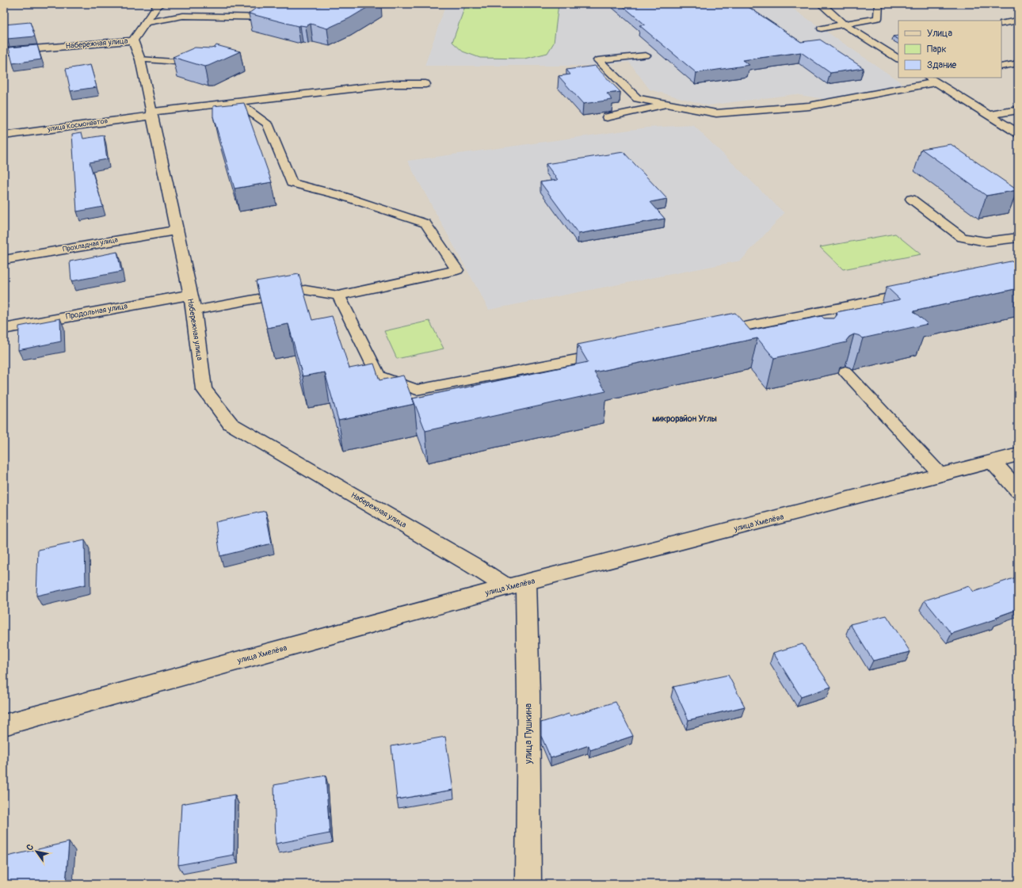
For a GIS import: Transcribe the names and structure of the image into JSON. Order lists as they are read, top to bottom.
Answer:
{
  "streets": {
    "street": [
      "Набережная улица",
      "улица Космонавтов",
      "Прохладная улица",
      "Продольная улица",
      "улица Хмелёва",
      "улица Пушкина"
    ]
  },
  "crossings": [
    ["Набережная улица", "улица Космонавтов"],
    ["Набережная улица", "Прохладная улица"],
    ["Набережная улица", "Продольная улица"],
    ["Набережная улица", "улица Хмелёва"],
    ["Набережная улица", "улица Пушкина"],
    ["улица Хмелёва", "улица Пушкина"]
  ],
  "districts": ["микрорайон Углы"],
  "legend": ["Улица", "Парк", "Здание"],
  "north": "top left"
}
